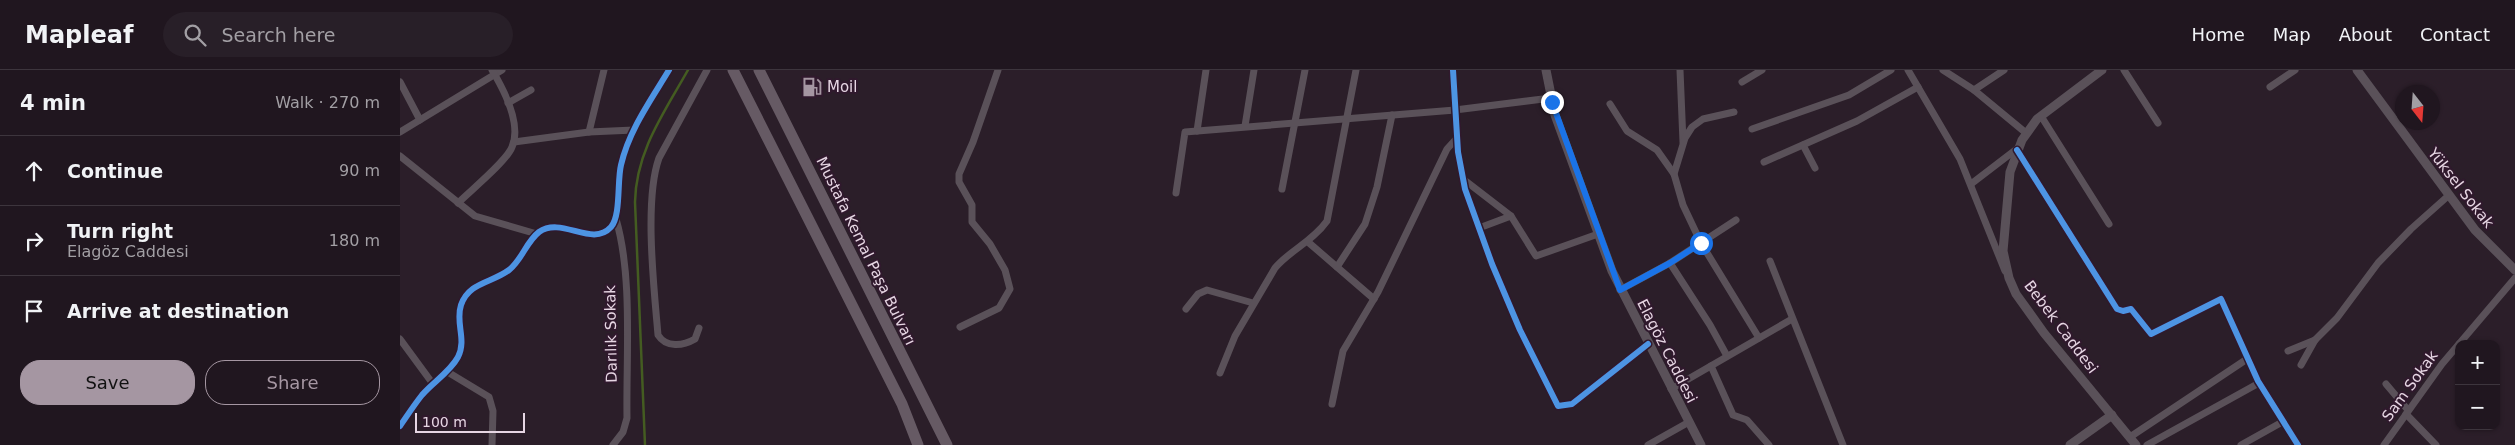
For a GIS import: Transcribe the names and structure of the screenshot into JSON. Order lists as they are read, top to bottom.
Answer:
{
  "streets": {
    "main road": ["Mustafa Kemal Paşa Bulvarı"],
    "street": [
      "Yüksel Sokak",
      "Bebek Caddesi",
      "Darılık Sokak",
      "Elagöz Caddesi",
      "Sam Sokak"
    ]
  },
  "places": {
    "fuel station": ["Moil"]
  },
  "scale_bar": "100 m",
  "north": "bottom",
  "page": {
    "header": "Mapleaf",
    "search": "Search here",
    "nav": [
      "Home",
      "Map",
      "About",
      "Contact"
    ],
    "heading": ["4 min", "Walk · 270 m"],
    "list": [
      ["Continue", "90 m"],
      ["Turn right", "Elagöz Caddesi", "180 m"],
      "Arrive at destination"
    ],
    "map_buttons": ["+", "−"],
    "buttons": ["Save", "Share"],
    "scale": "100 m"
  }
}
